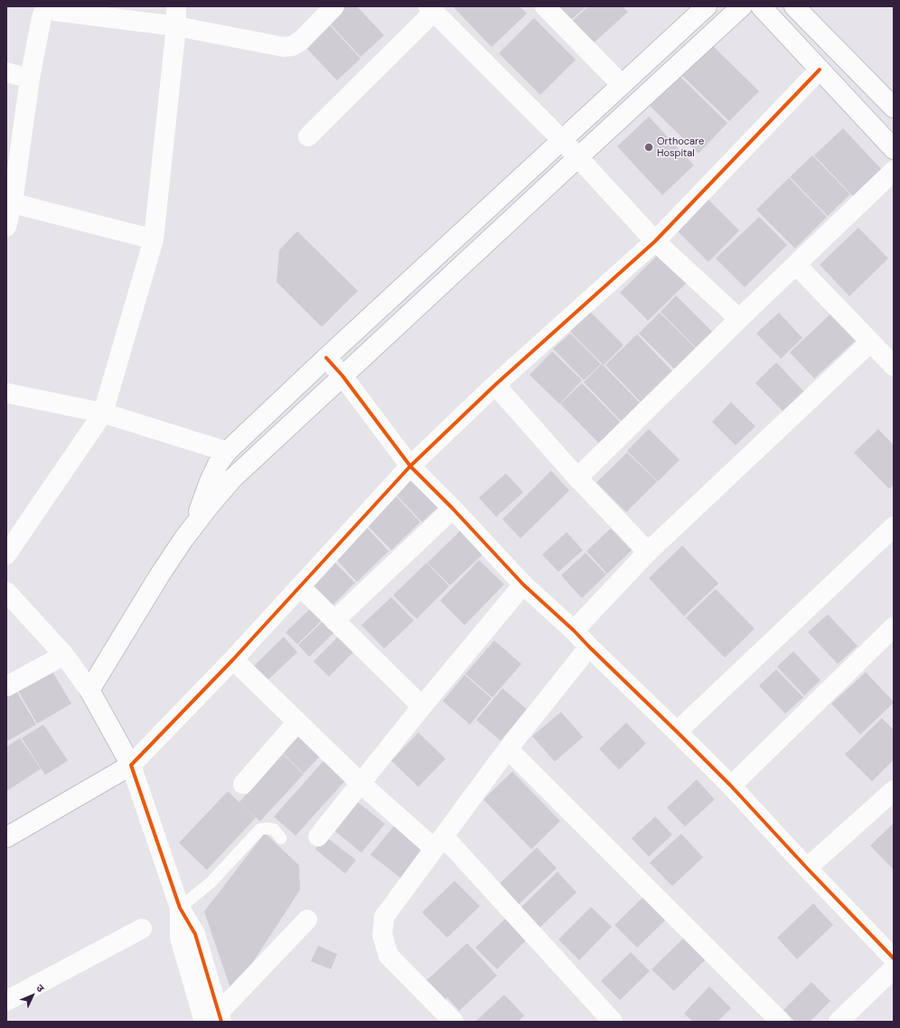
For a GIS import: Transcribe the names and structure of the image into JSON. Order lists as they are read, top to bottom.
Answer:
{
  "places": ["Orthocare Hospital"],
  "north": "top right"
}
